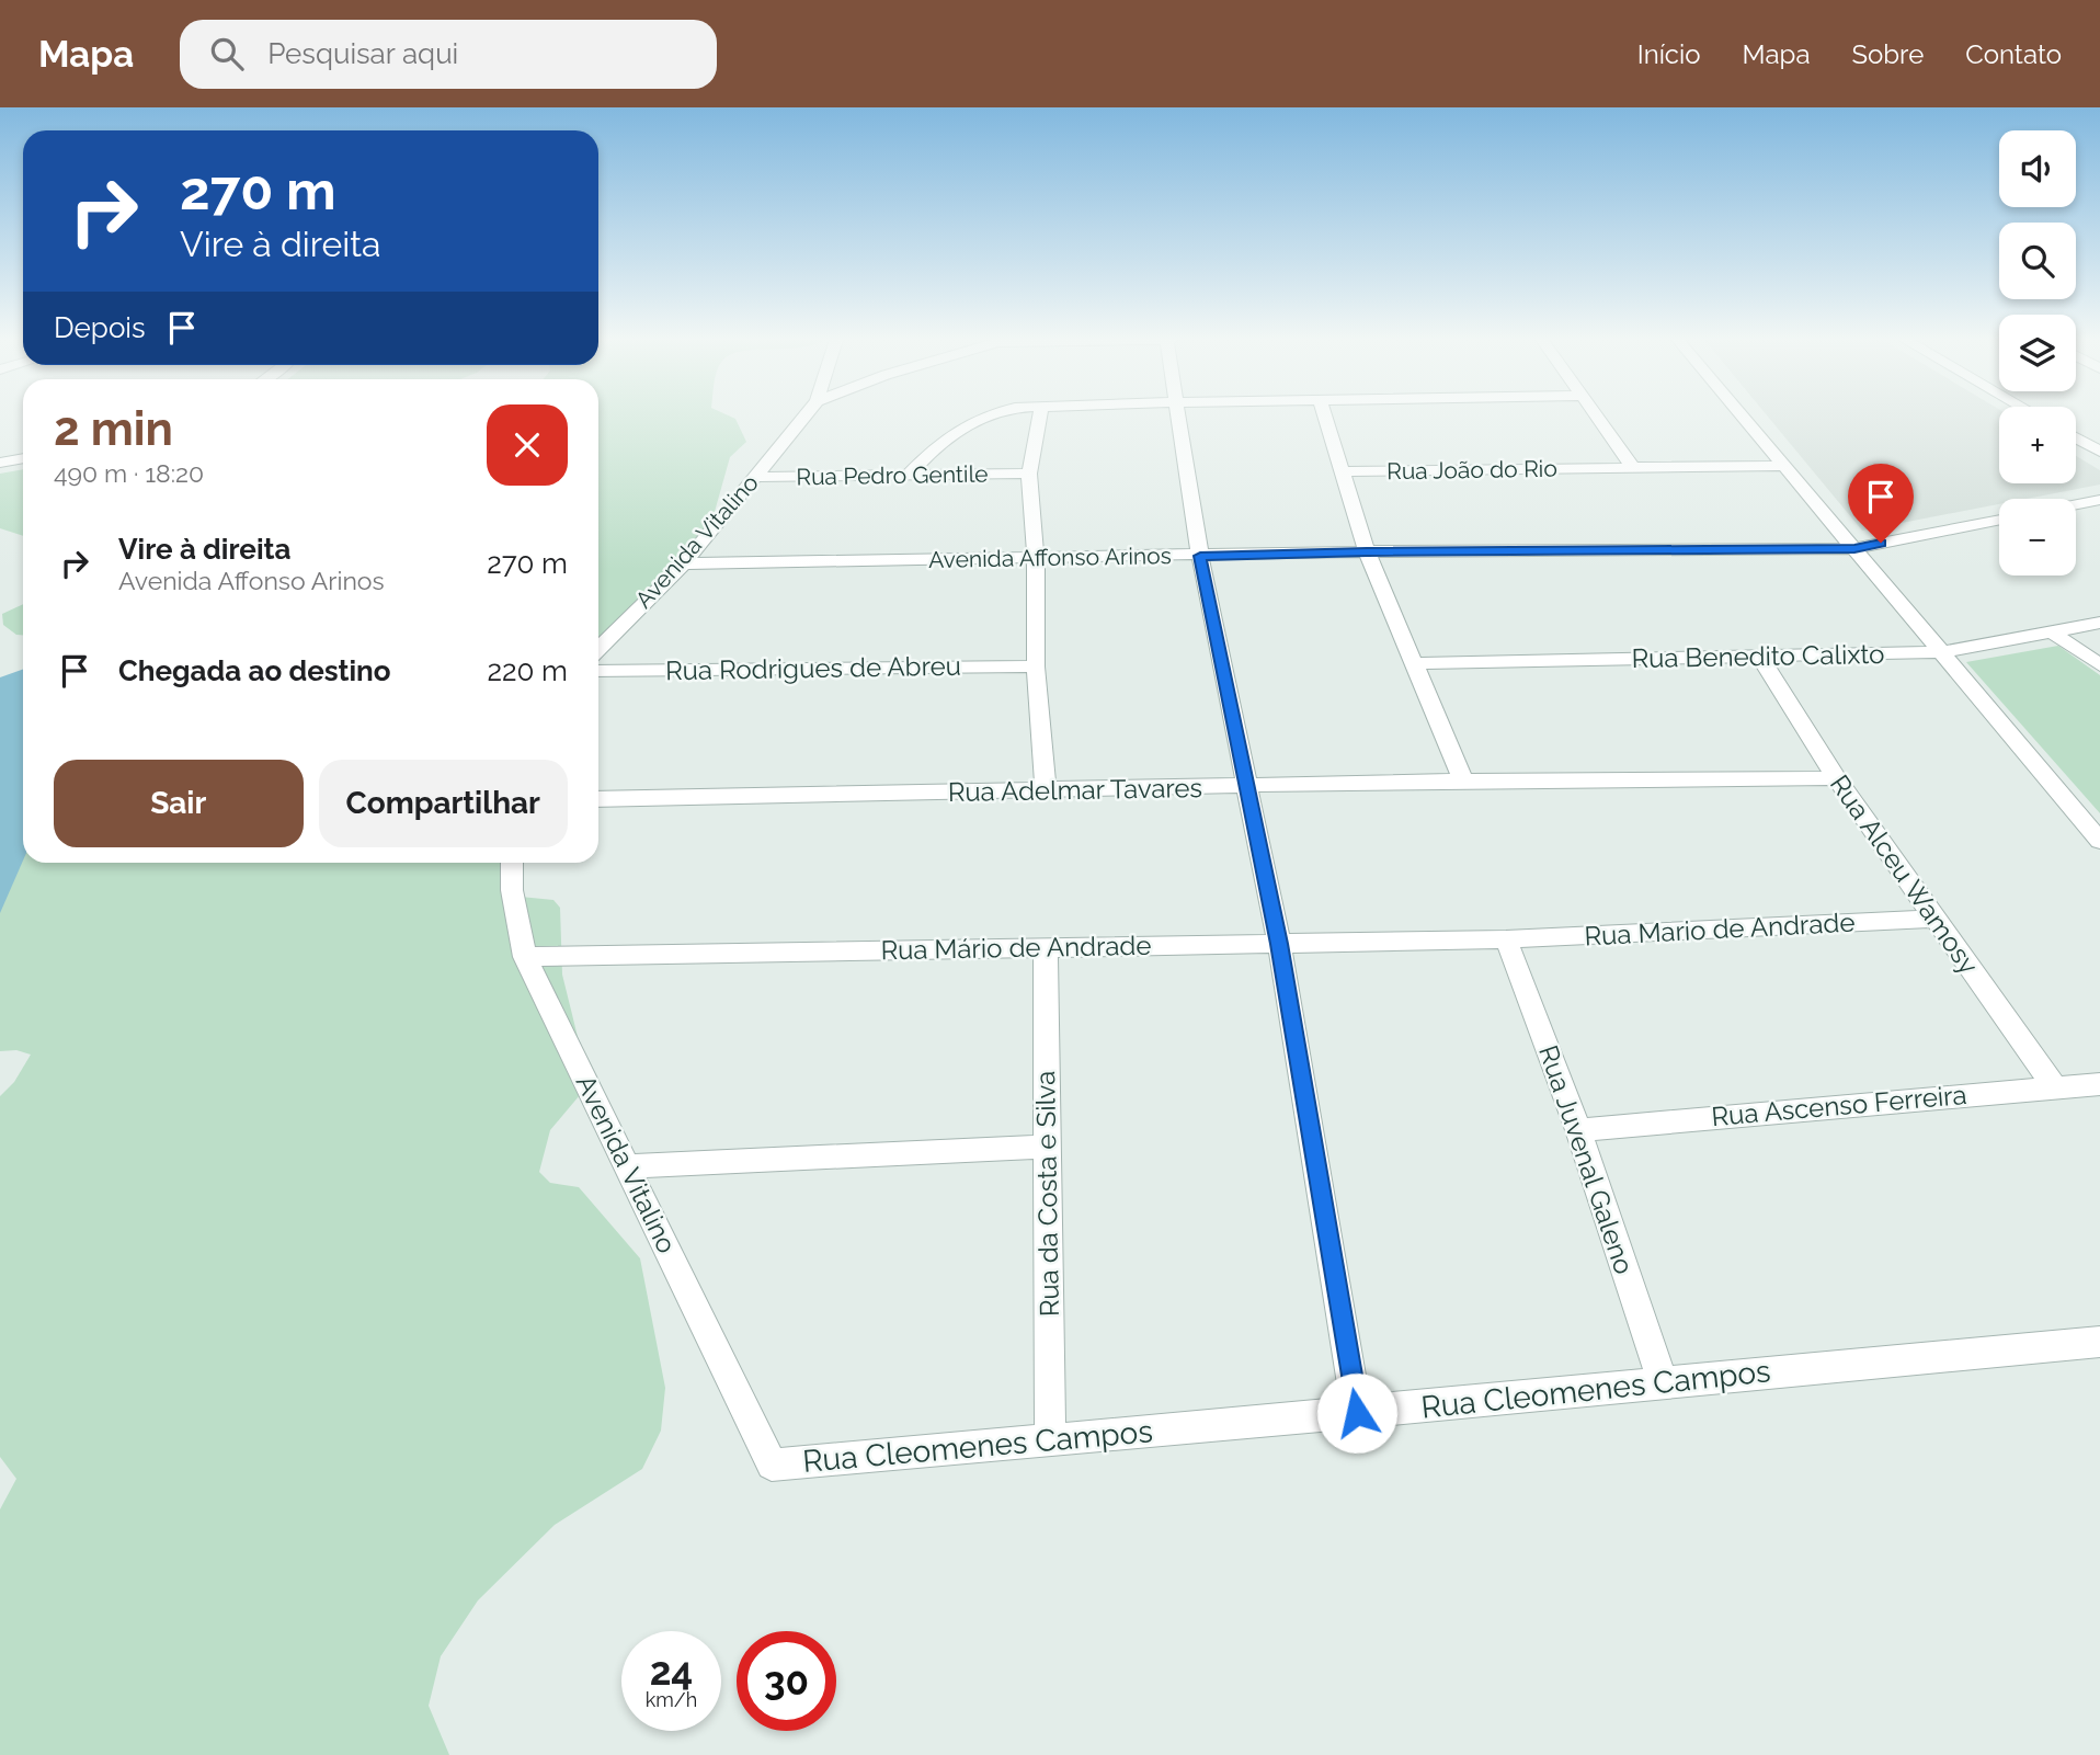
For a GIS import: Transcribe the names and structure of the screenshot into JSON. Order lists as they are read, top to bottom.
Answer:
{
  "streets": {
    "street": [
      "Rua João do Rio",
      "Rua Pedro Gentile",
      "Avenida Vitalino",
      "Avenida Affonso Arinos",
      "Rua Benedito Calixto",
      "Rua Rodrigues de Abreu",
      "Rua Adelmar Tavares",
      "Rua Alceu Wamosy",
      "Rua Mario de Andrade",
      "Rua Mário de Andrade",
      "Rua Ascenso Ferreira",
      "Rua Juvenal Galeno",
      "Rua da Costa e Silva",
      "Rua Cleomenes Campos"
    ]
  },
  "crossings": [
    ["Rua Pedro Gentile", "Avenida Vitalino"],
    ["Avenida Vitalino", "Avenida Affonso Arinos"],
    ["Avenida Vitalino", "Rua Mário de Andrade"],
    ["Avenida Vitalino", "Rua Cleomenes Campos"],
    ["Rua Benedito Calixto", "Rua Alceu Wamosy"],
    ["Rua Adelmar Tavares", "Rua Alceu Wamosy"],
    ["Rua Alceu Wamosy", "Rua Mario de Andrade"],
    ["Rua Alceu Wamosy", "Rua Ascenso Ferreira"],
    ["Rua Mario de Andrade", "Rua Mário de Andrade"],
    ["Rua Mario de Andrade", "Rua Juvenal Galeno"],
    ["Rua Mário de Andrade", "Rua Juvenal Galeno"],
    ["Rua Mário de Andrade", "Rua da Costa e Silva"],
    ["Rua Ascenso Ferreira", "Rua Juvenal Galeno"],
    ["Rua Juvenal Galeno", "Rua Cleomenes Campos"],
    ["Rua da Costa e Silva", "Rua Cleomenes Campos"]
  ],
  "page": {
    "header": "Mapa",
    "search": "Pesquisar aqui",
    "nav": [
      "Início",
      "Mapa",
      "Sobre",
      "Contato"
    ],
    "map_buttons": ["+", "−"],
    "turn": ["270 m", "Vire à direita"],
    "then": "Depois",
    "heading": ["2 min", "490 m · 18:20"],
    "list": [
      {
        "name": "Vire à direita",
        "note": "Avenida Affonso Arinos",
        "value": "270 m"
      },
      {
        "name": "Chegada ao destino",
        "value": "220 m"
      }
    ],
    "buttons": ["Sair", "Compartilhar"],
    "speed": "24 km/h",
    "limit": "30"
  }
}
